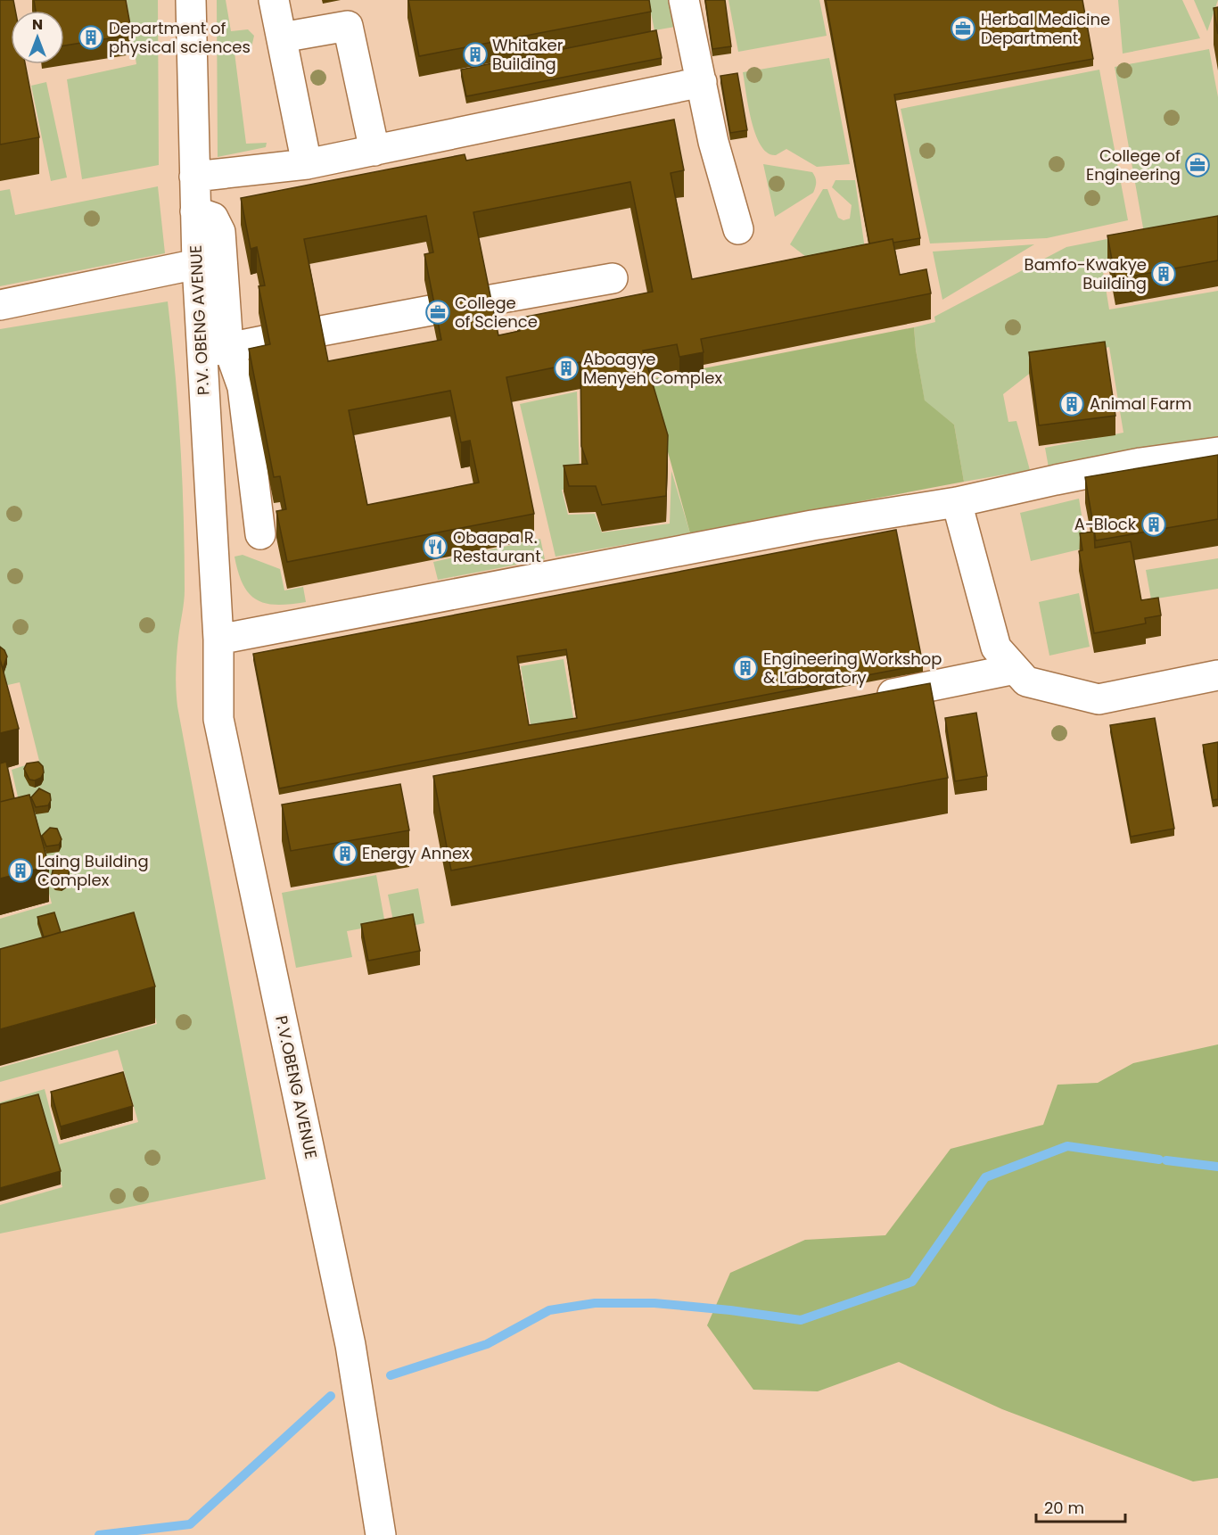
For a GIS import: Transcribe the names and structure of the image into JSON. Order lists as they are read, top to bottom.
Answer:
{
  "streets": {
    "street": ["P.V. OBENG AVENUE", "P.V.OBENG AVENUE"]
  },
  "crossings": [
    ["P.V. OBENG AVENUE", "P.V.OBENG AVENUE"]
  ],
  "places": {
    "office": ["Herbal Medicine Department", "College of Engineering", "College of Science"],
    "building": [
      "Department of physical sciences",
      "Whitaker Building",
      "Bamfo-Kwakye Building",
      "Aboagye Menyeh Complex",
      "Animal Farm",
      "A-Block",
      "Engineering Workshop & Laboratory",
      "Energy Annex",
      "Laing Building Complex"
    ],
    "restaurant": ["Obaapa R. Restaurant"]
  },
  "scale_bar": "20 m",
  "north": "top"
}
